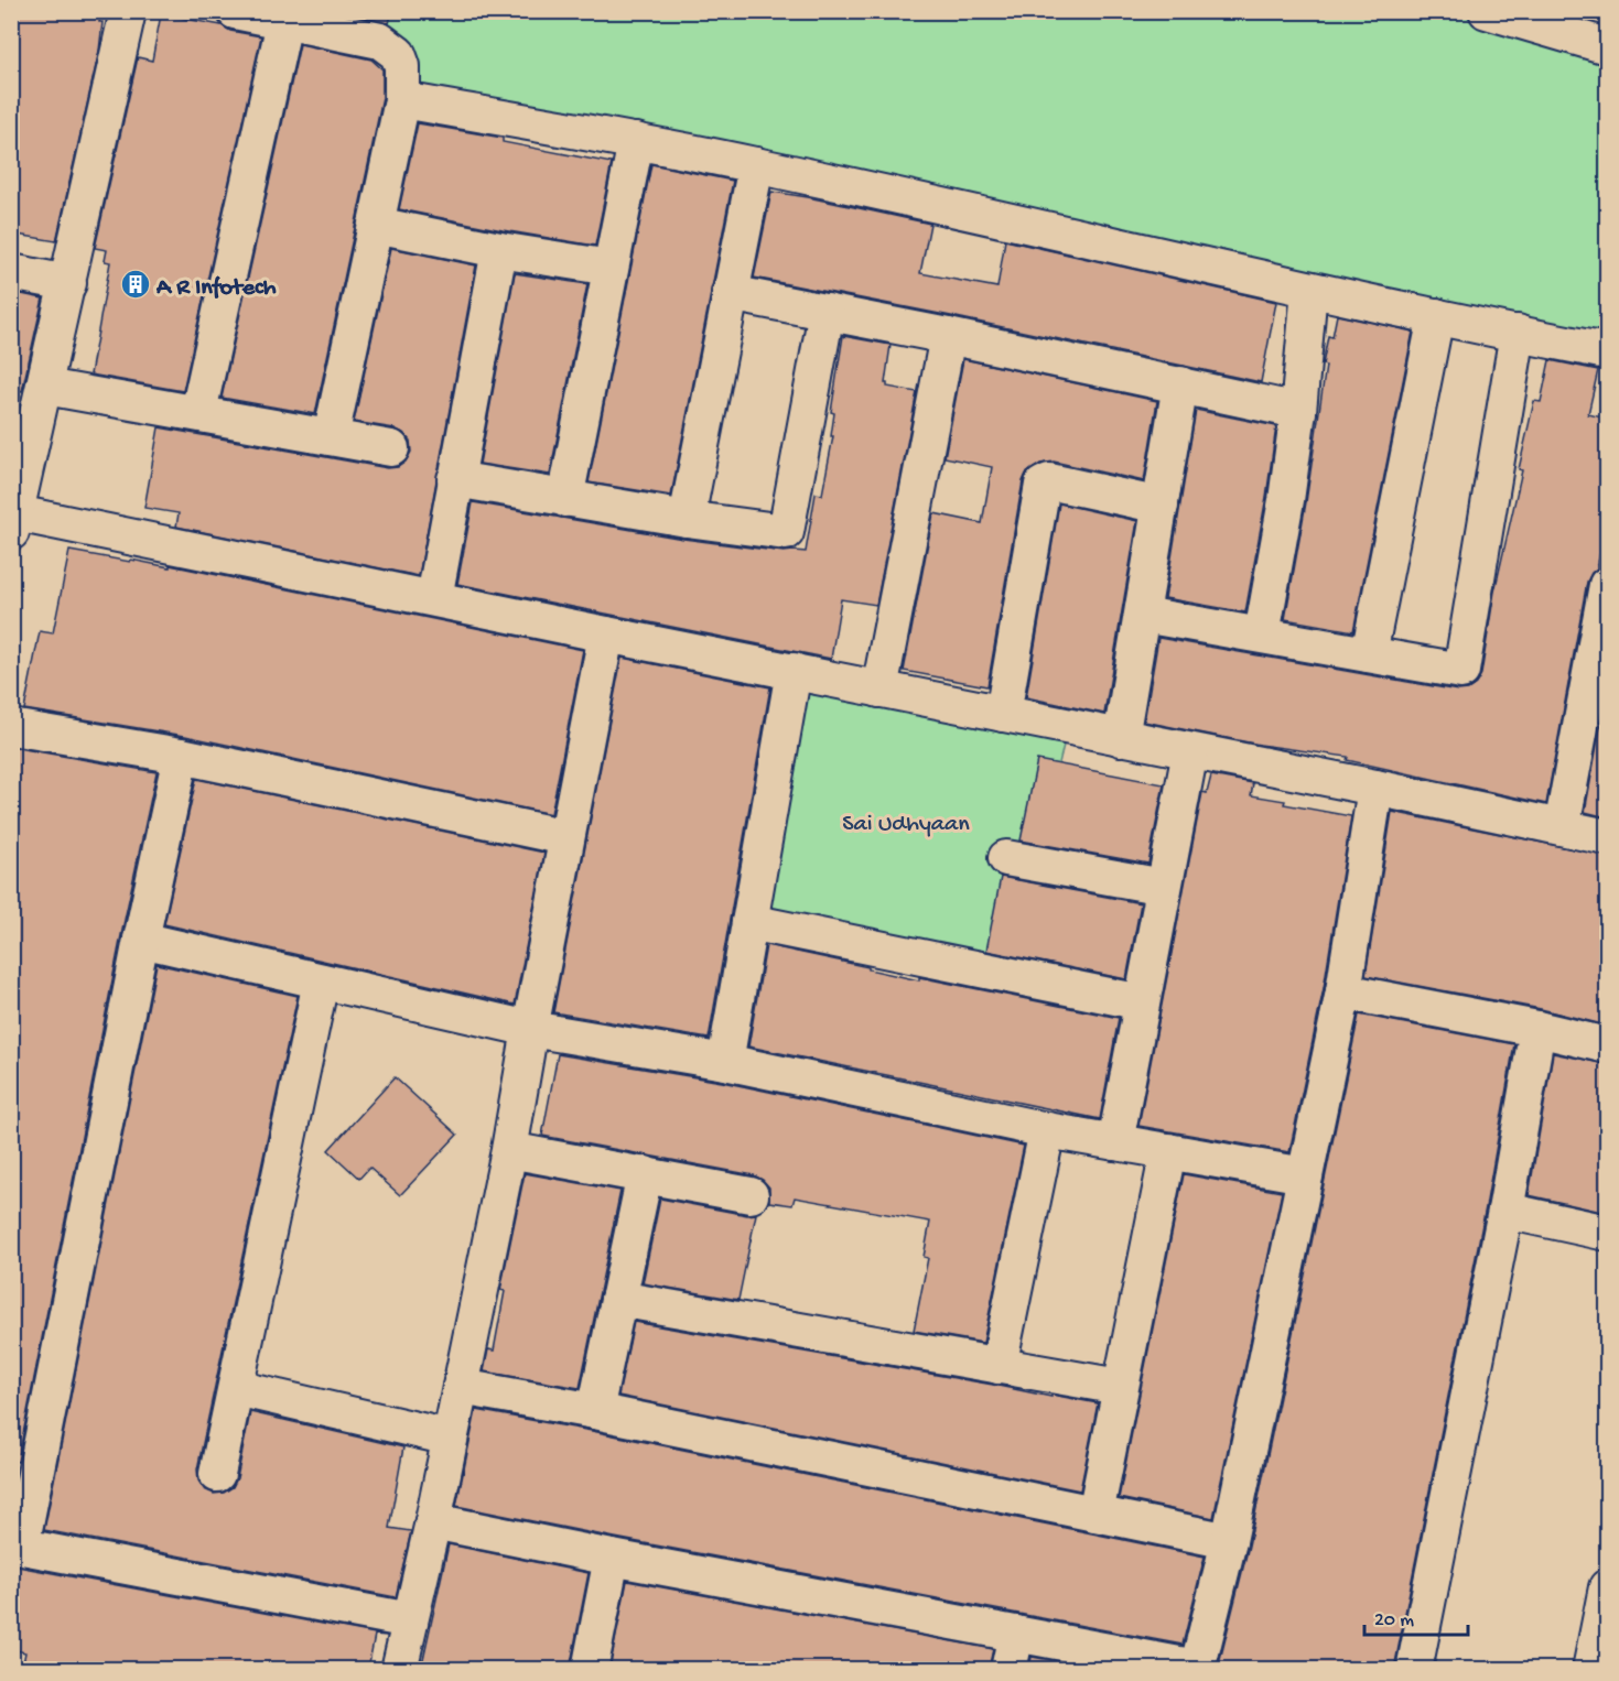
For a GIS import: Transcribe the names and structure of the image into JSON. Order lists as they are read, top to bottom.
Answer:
{
  "parks": ["Sai Udhyaan"],
  "places": {
    "building": ["A R Infotech"]
  },
  "scale_bar": "20 m"
}
